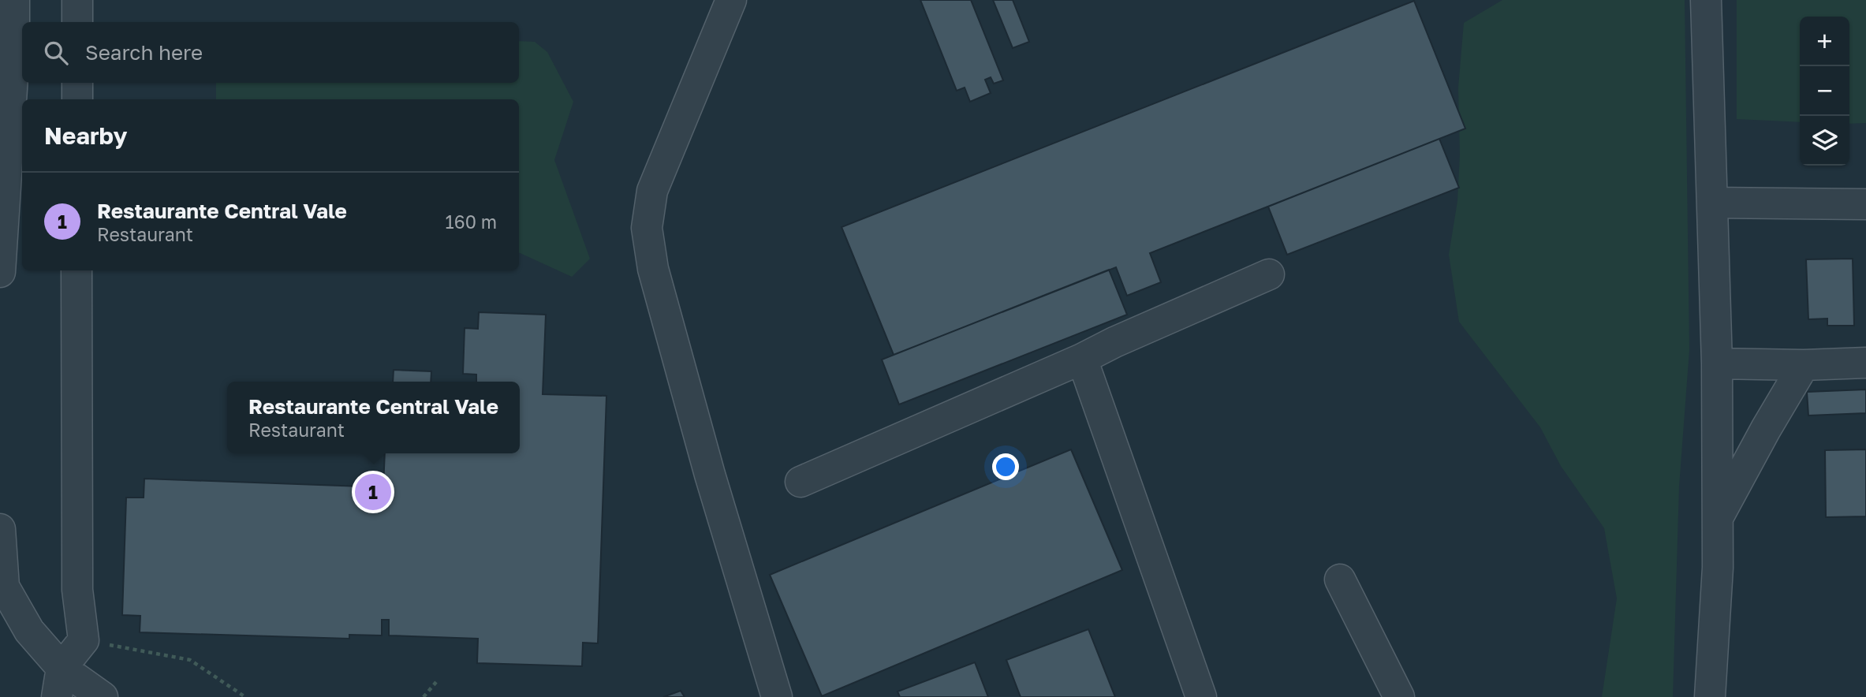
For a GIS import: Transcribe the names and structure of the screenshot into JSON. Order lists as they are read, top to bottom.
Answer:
{
  "page": {
    "map_buttons": ["+", "−"],
    "search": "Search here",
    "heading": "Nearby",
    "list": [
      {
        "mark": "1",
        "name": "Restaurante Central Vale",
        "note": "Restaurant",
        "value": "160 m"
      }
    ],
    "popup": ["Restaurante Central Vale", "Restaurant"],
    "pins": "1"
  }
}
